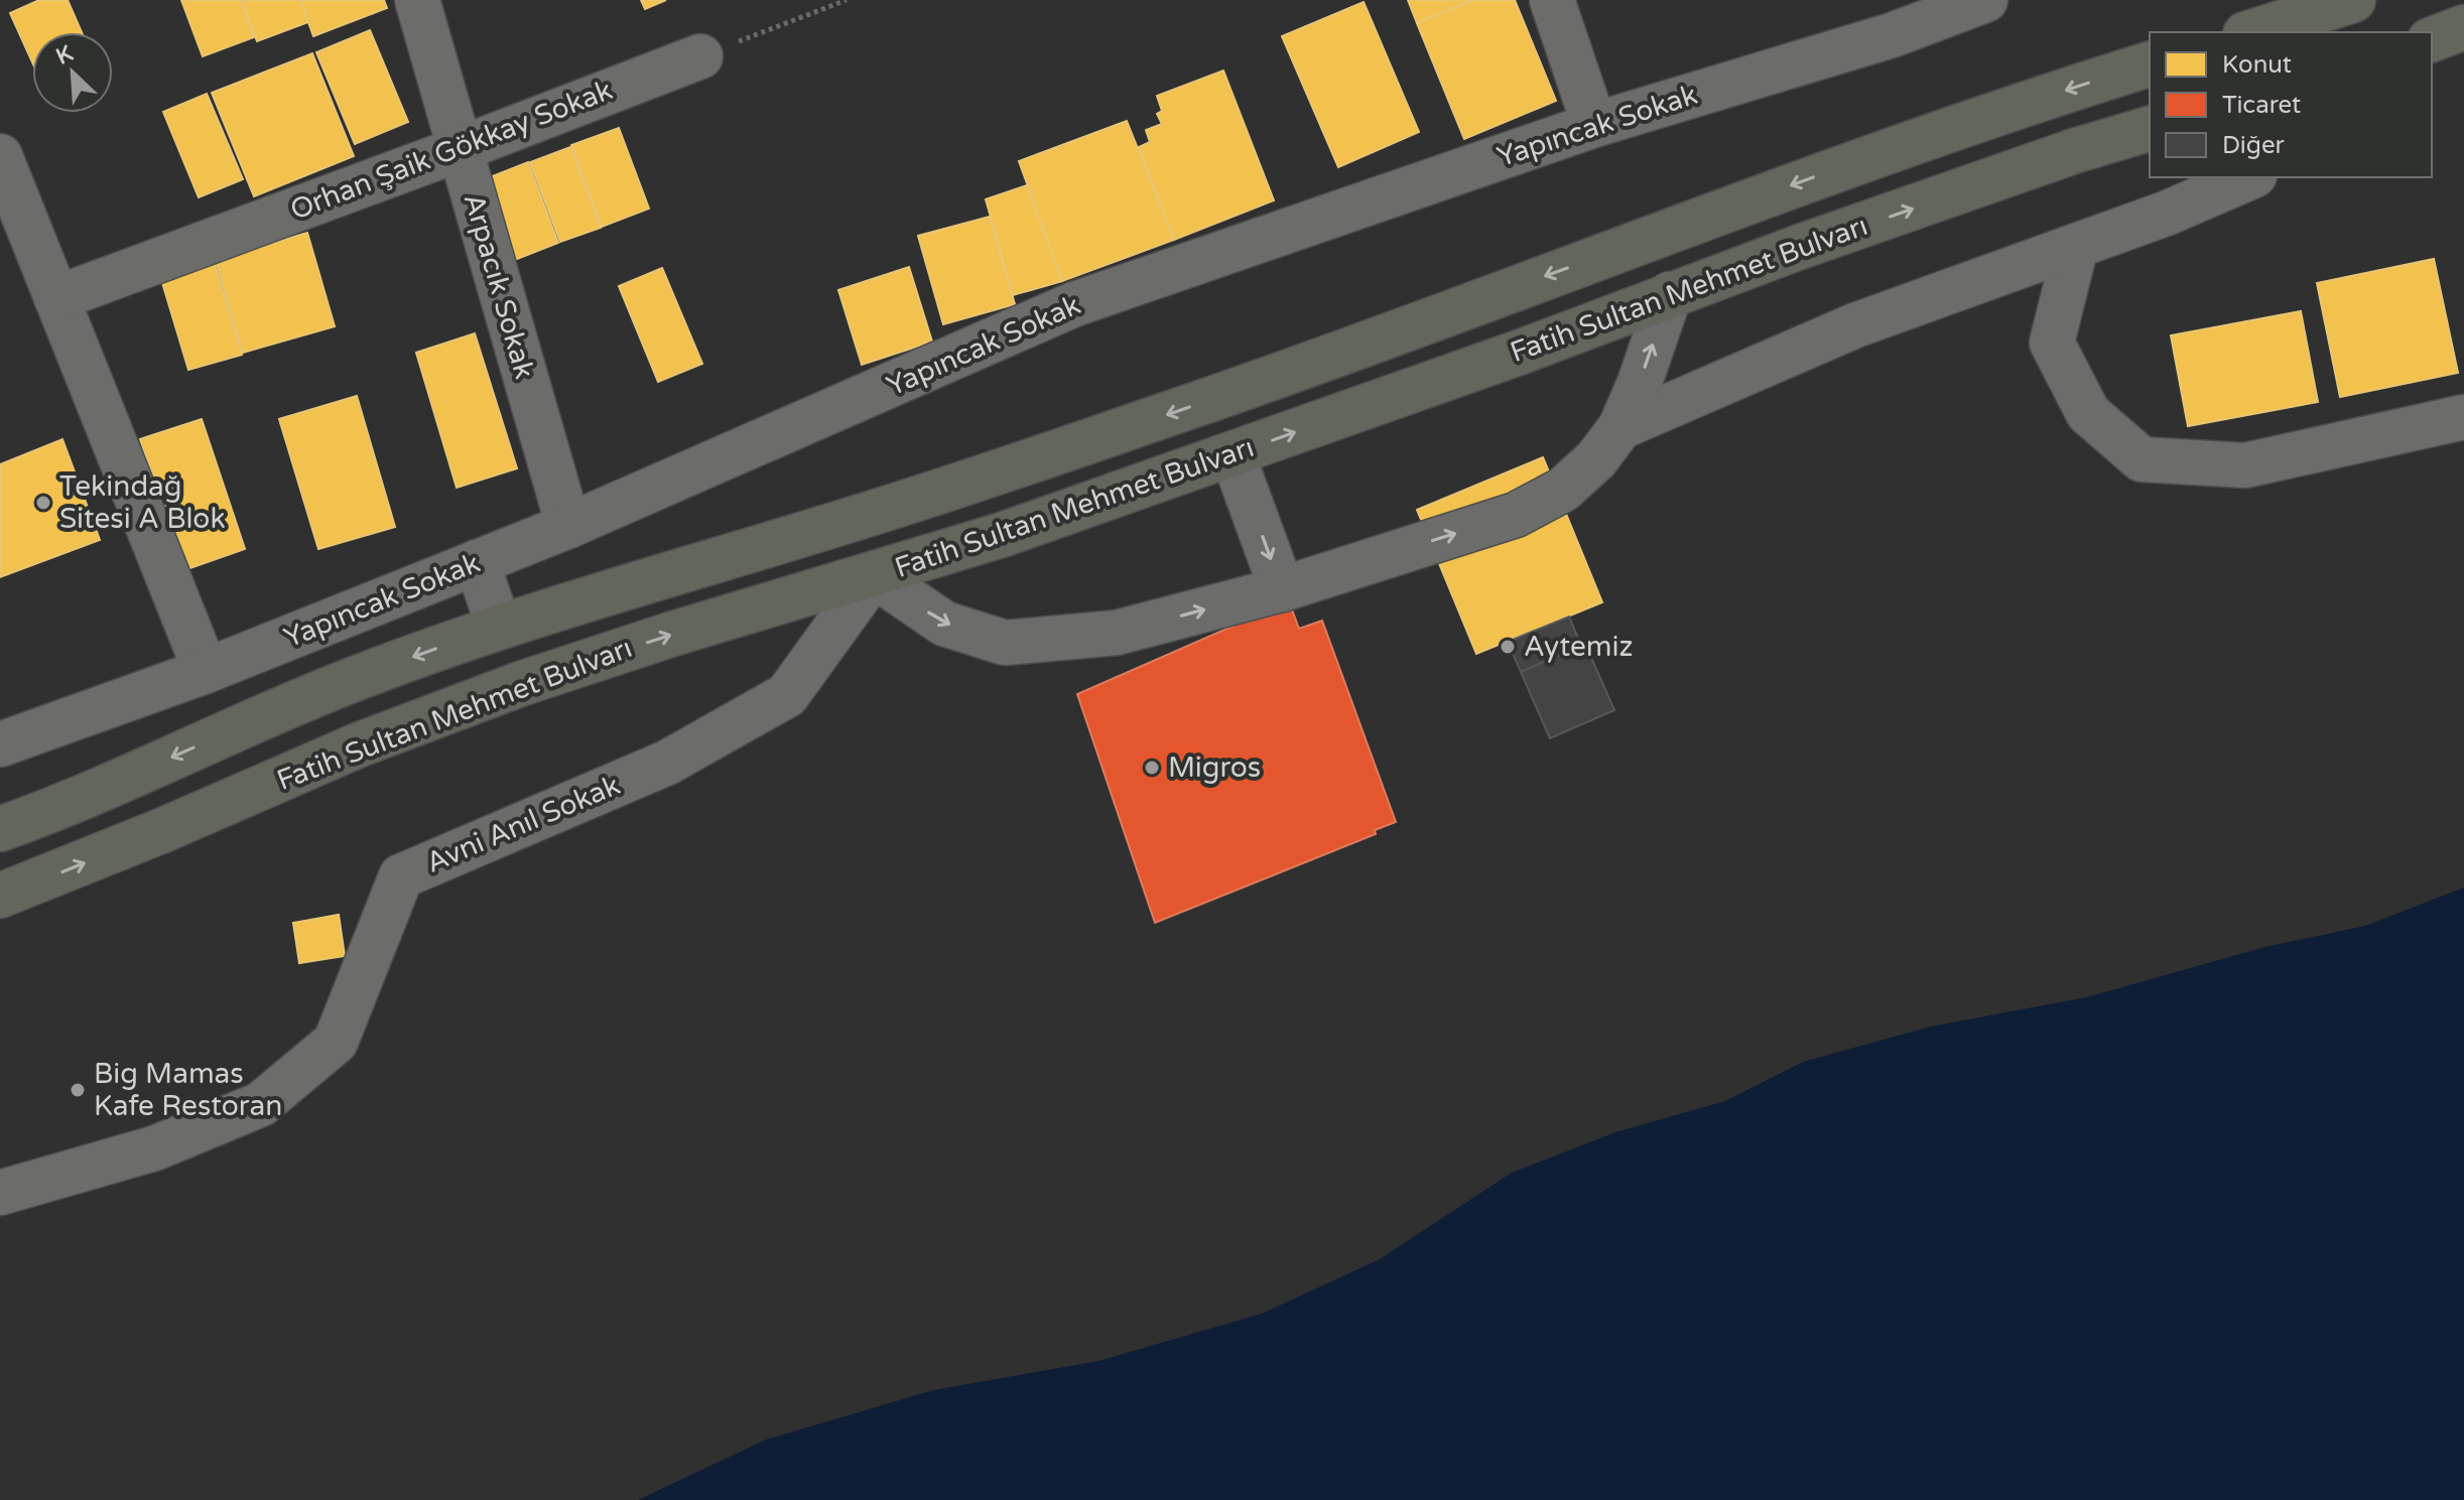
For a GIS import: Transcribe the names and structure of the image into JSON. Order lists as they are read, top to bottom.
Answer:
{
  "streets": {
    "main road": ["Fatih Sultan Mehmet Bulvarı"],
    "street": [
      "Yapıncak Sokak",
      "Orhan Şaik Gökkay Sokak",
      "Arpacık Sokak",
      "Avni Anıl Sokak"
    ]
  },
  "crossings": [
    ["Yapıncak Sokak", "Arpacık Sokak"],
    ["Orhan Şaik Gökkay Sokak", "Arpacık Sokak"],
    ["Fatih Sultan Mehmet Bulvarı", "Avni Anıl Sokak"]
  ],
  "places": [
    "Tekindağ Sitesi A Blok",
    "Aytemiz",
    "Migros",
    "Big Mamas Kafe Restoran"
  ],
  "legend": ["Konut", "Ticaret", "Diğer"],
  "north": "top left"
}
